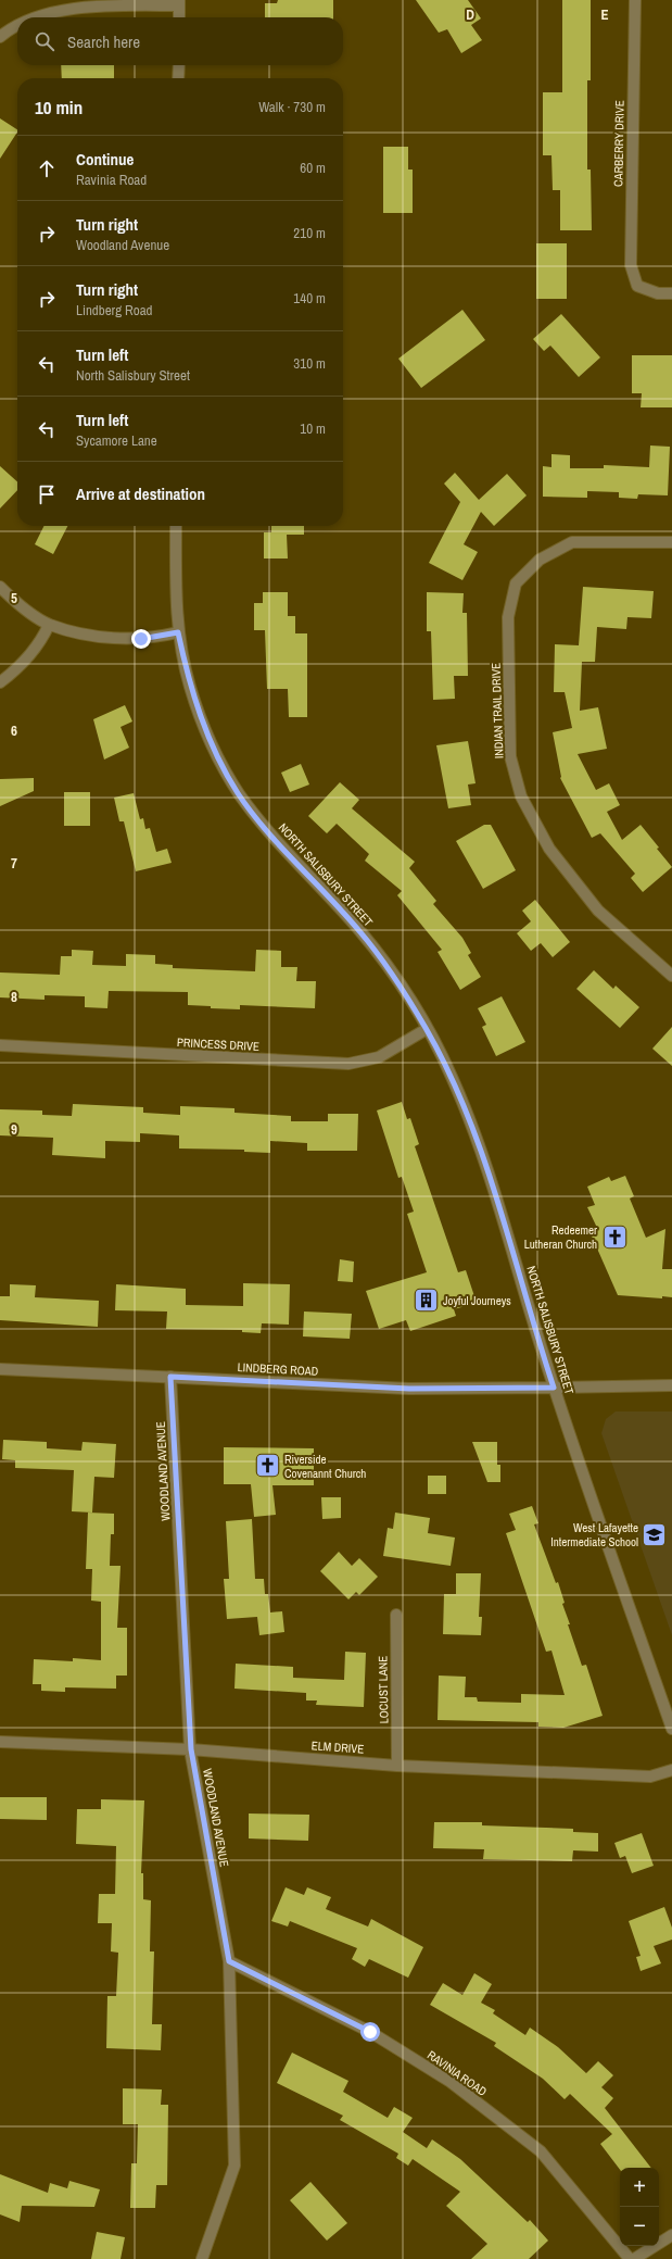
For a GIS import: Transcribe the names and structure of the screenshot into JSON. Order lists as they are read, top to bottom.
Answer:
{
  "streets": {
    "street": [
      "CARBERRY DRIVE",
      "INDIAN TRAIL DRIVE",
      "NORTH SALISBURY STREET",
      "PRINCESS DRIVE",
      "LINDBERG ROAD",
      "WOODLAND AVENUE",
      "LOCUST LANE",
      "ELM DRIVE",
      "RAVINIA ROAD"
    ]
  },
  "crossings": [
    ["NORTH SALISBURY STREET", "PRINCESS DRIVE"],
    ["NORTH SALISBURY STREET", "LINDBERG ROAD"],
    ["LINDBERG ROAD", "WOODLAND AVENUE"],
    ["WOODLAND AVENUE", "ELM DRIVE"],
    ["WOODLAND AVENUE", "RAVINIA ROAD"],
    ["LOCUST LANE", "ELM DRIVE"]
  ],
  "places": {
    "church": ["Redeemer Lutheran Church", "Riverside Covenannt Church"],
    "building": ["Joyful Journeys"],
    "school or university": ["West Lafayette Intermediate School"]
  },
  "page": {
    "search": "Search here",
    "heading": ["10 min", "Walk · 730 m"],
    "list": [
      ["Continue", "Ravinia Road", "60 m"],
      ["Turn right", "Woodland Avenue", "210 m"],
      ["Turn right", "Lindberg Road", "140 m"],
      ["Turn left", "North Salisbury Street", "310 m"],
      ["Turn left", "Sycamore Lane", "10 m"],
      "Arrive at destination"
    ],
    "map_buttons": ["+", "−"]
  },
  "grid": {
    "columns": ["D", "E"],
    "rows": [
      "5",
      "6",
      "7",
      "8",
      "9"
    ]
  }
}
